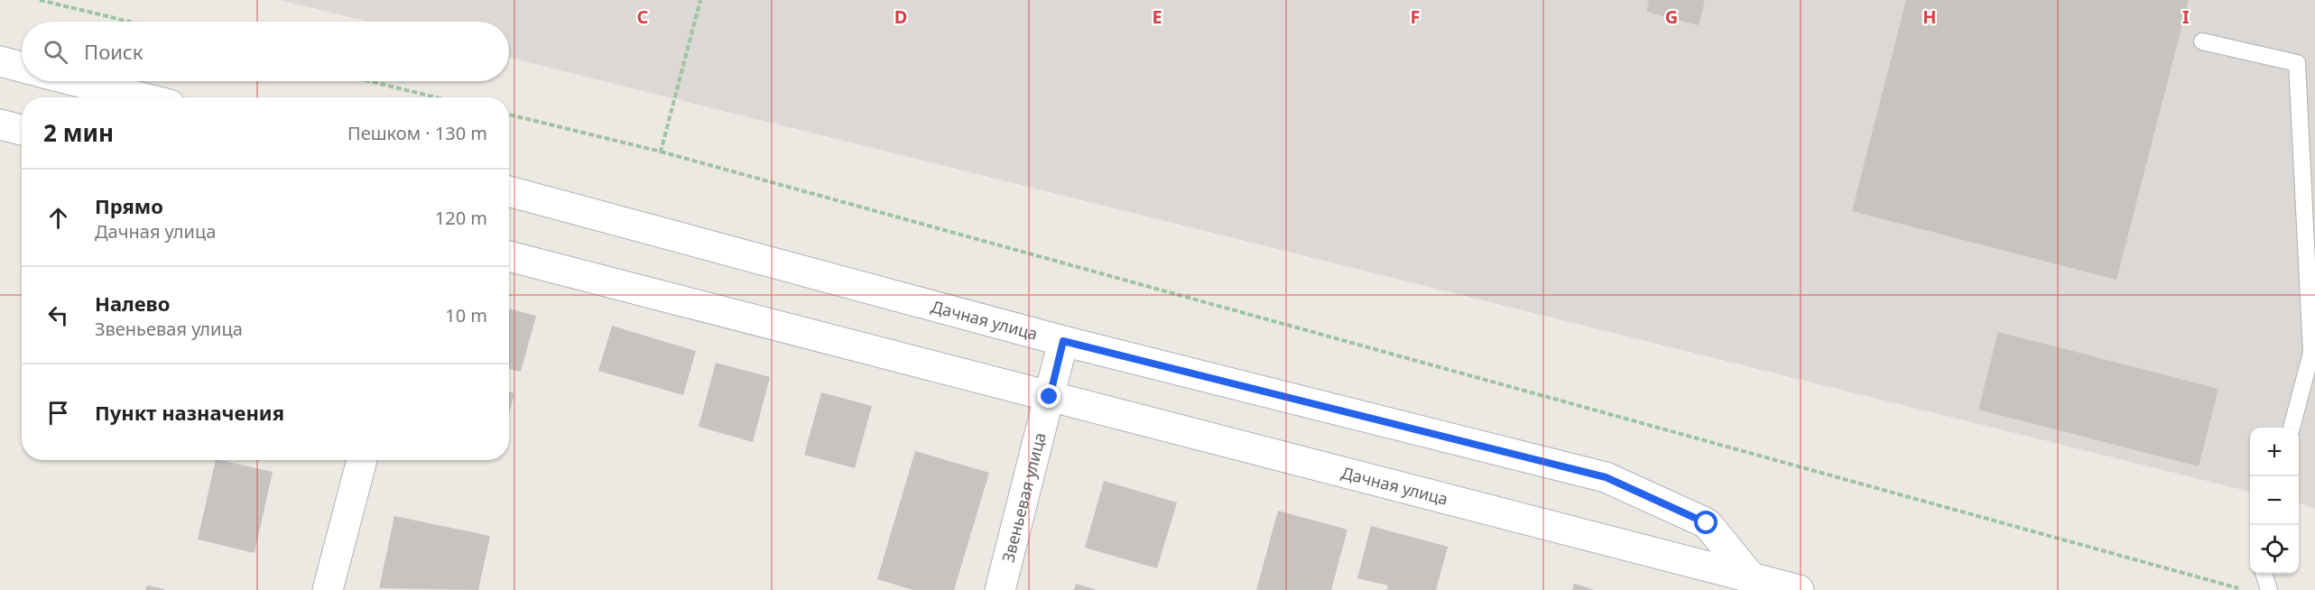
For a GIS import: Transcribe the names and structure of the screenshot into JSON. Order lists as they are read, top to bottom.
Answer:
{
  "streets": {
    "street": ["Дачная улица", "Звеньевая улица"]
  },
  "crossings": [
    ["Дачная улица", "Звеньевая улица"]
  ],
  "page": {
    "search": "Поиск",
    "heading": ["2 мин", "Пешком · 130 m"],
    "list": [
      ["Прямо", "Дачная улица", "120 m"],
      ["Налево", "Звеньевая улица", "10 m"],
      "Пункт назначения"
    ],
    "map_buttons": ["+", "−"]
  },
  "grid": {
    "columns": [
      "C",
      "D",
      "E",
      "F",
      "G",
      "H",
      "I"
    ]
  }
}
